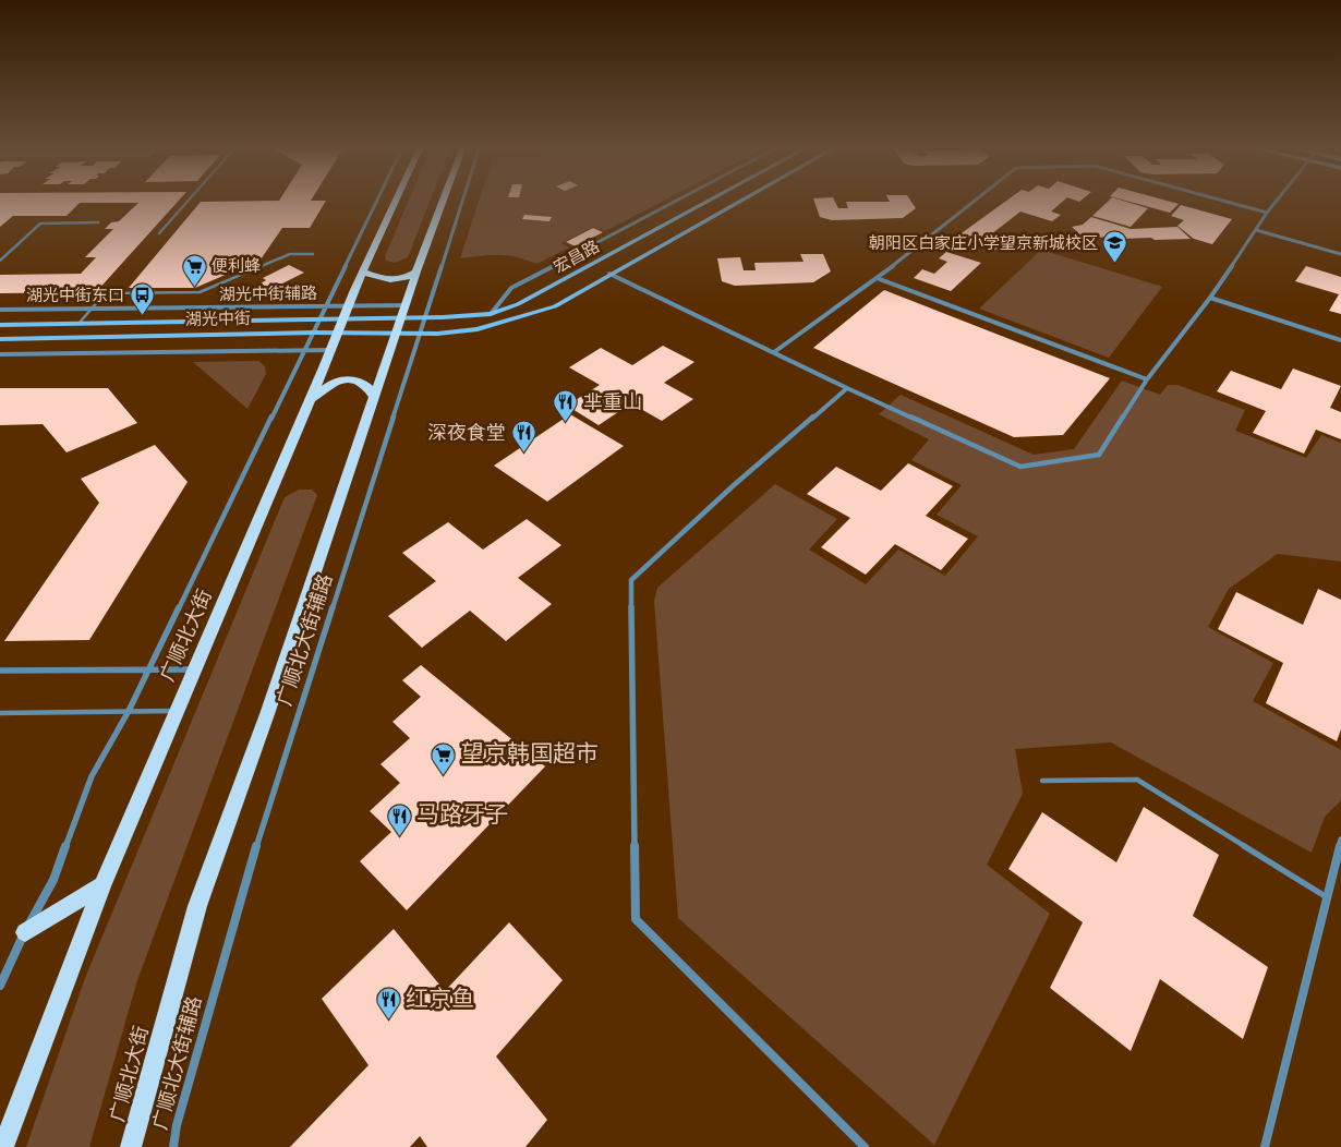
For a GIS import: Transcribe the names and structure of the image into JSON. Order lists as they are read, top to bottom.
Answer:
{
  "streets": {
    "main road": ["宏昌路", "湖光中街", "广顺北大街"],
    "street": ["湖光中街辅路", "广顺北大街辅路"]
  },
  "crossings": [
    ["宏昌路", "湖光中街"],
    ["宏昌路", "广顺北大街"],
    ["宏昌路", "广顺北大街辅路"],
    ["湖光中街辅路", "湖光中街"],
    ["湖光中街辅路", "广顺北大街"],
    ["湖光中街", "广顺北大街"],
    ["湖光中街", "广顺北大街辅路"]
  ],
  "places": {
    "school or university": ["朝阳区白家庄小学望京新城校区"],
    "supermarket": ["便利蜂", "望京韩国超市"],
    "bus stop": ["湖光中街东口"],
    "restaurant": [
      "芈重山",
      "深夜食堂",
      "马路牙子",
      "红京鱼"
    ]
  }
}
